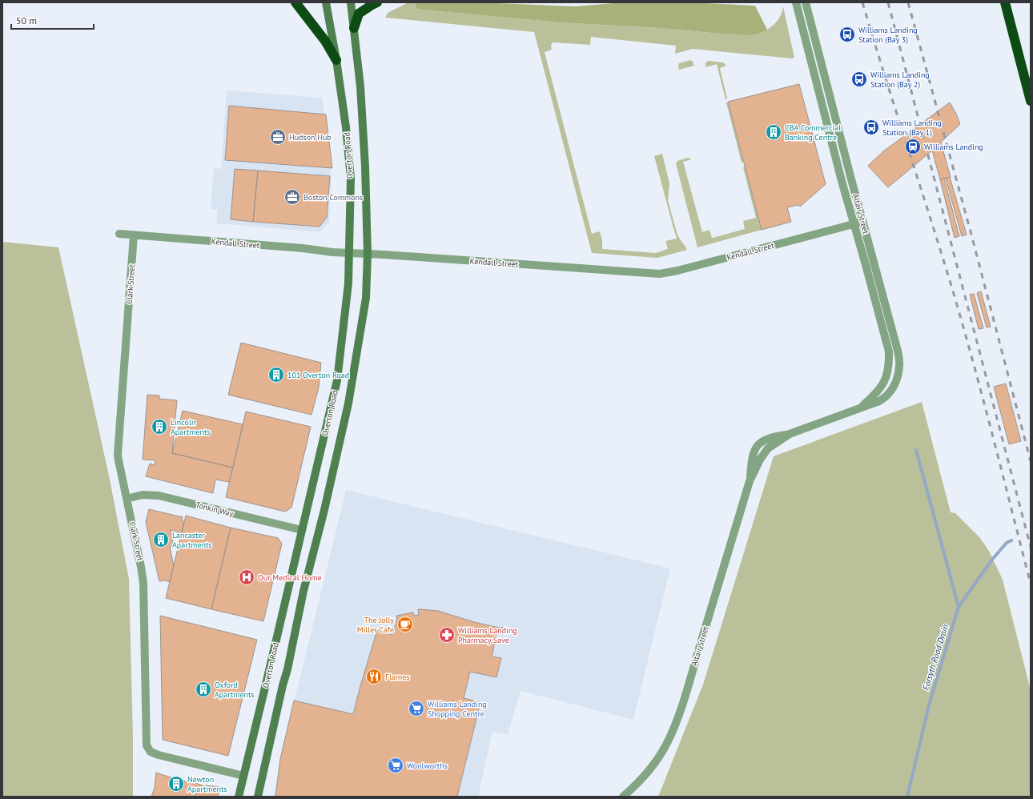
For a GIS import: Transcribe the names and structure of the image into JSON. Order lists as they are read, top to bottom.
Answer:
{
  "streets": {
    "street": [
      "Overton Road",
      "Altair Street",
      "Kendall Street",
      "Clark Street",
      "Tonkin Way"
    ]
  },
  "crossings": [
    ["Overton Road", "Kendall Street"],
    ["Overton Road", "Clark Street"],
    ["Overton Road", "Tonkin Way"],
    ["Altair Street", "Kendall Street"],
    ["Kendall Street", "Clark Street"],
    ["Clark Street", "Tonkin Way"]
  ],
  "water": ["Forsyth Road Drain"],
  "places": {
    "bus stop": ["Williams Landing Station (Bay 3)", "Williams Landing Station (Bay 2)", "Williams Landing Station (Bay 1)"],
    "building": [
      "CBA Commercial Banking Centre",
      "101 Overton Road",
      "Lincoln Apartments",
      "Lancaster Apartments",
      "Oxford Apartments",
      "Newton Apartments"
    ],
    "office": ["Hudson Hub", "Boston Commons"],
    "station": ["Williams Landing"],
    "hospital": ["Our Medical Home"],
    "cafe": ["The Jolly Miller Cafe"],
    "pharmacy": ["Williams Landing Pharmacy Save"],
    "restaurant": ["Flames"],
    "supermarket": ["Williams Landing Shopping Centre", "Woolworths"]
  },
  "scale_bar": "50 m"
}
